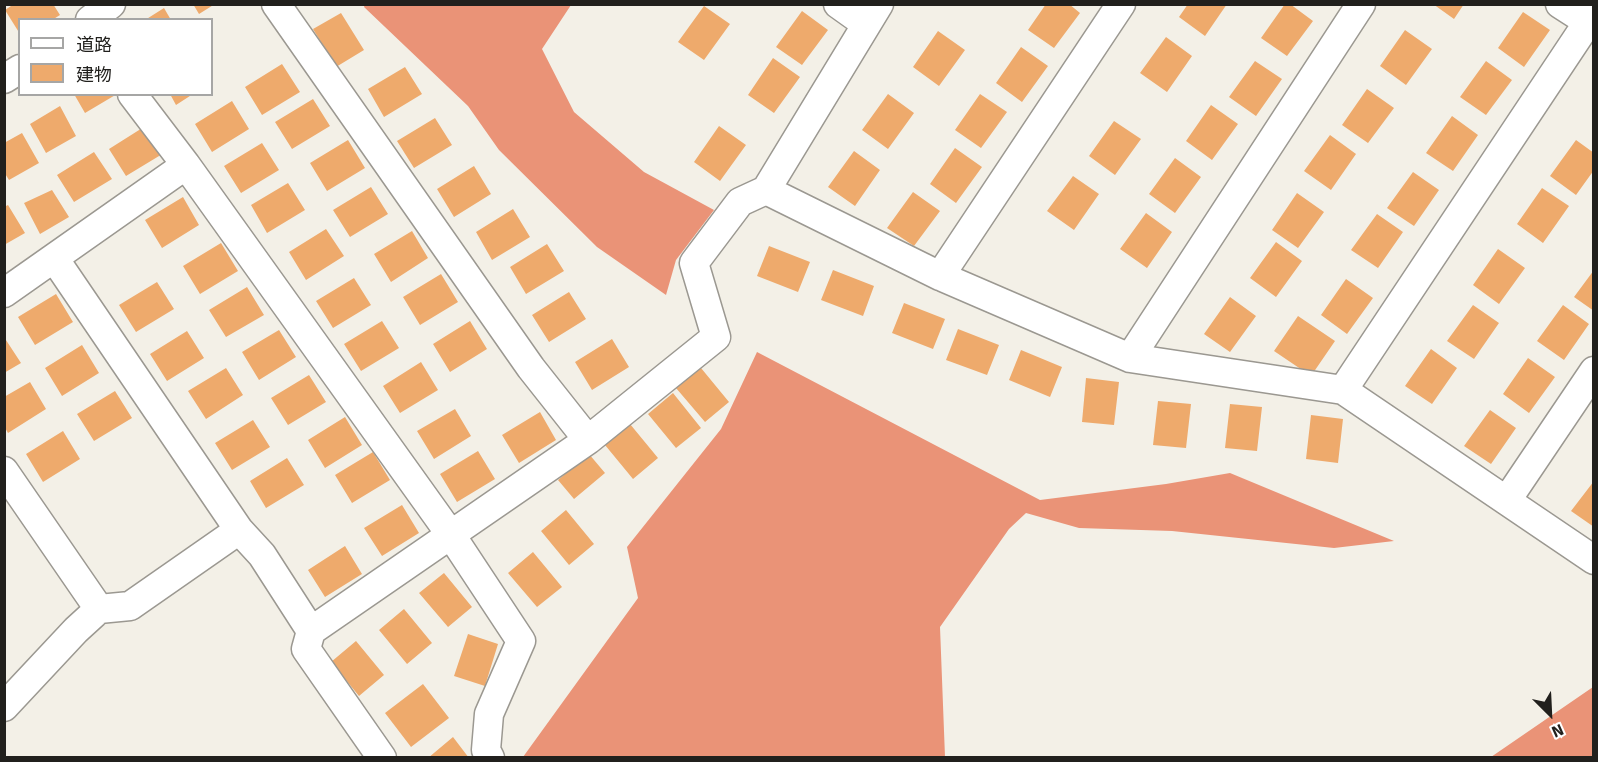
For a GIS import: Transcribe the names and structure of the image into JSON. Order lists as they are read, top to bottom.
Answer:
{
  "legend": ["道路", "建物"],
  "north": "bottom right"
}
